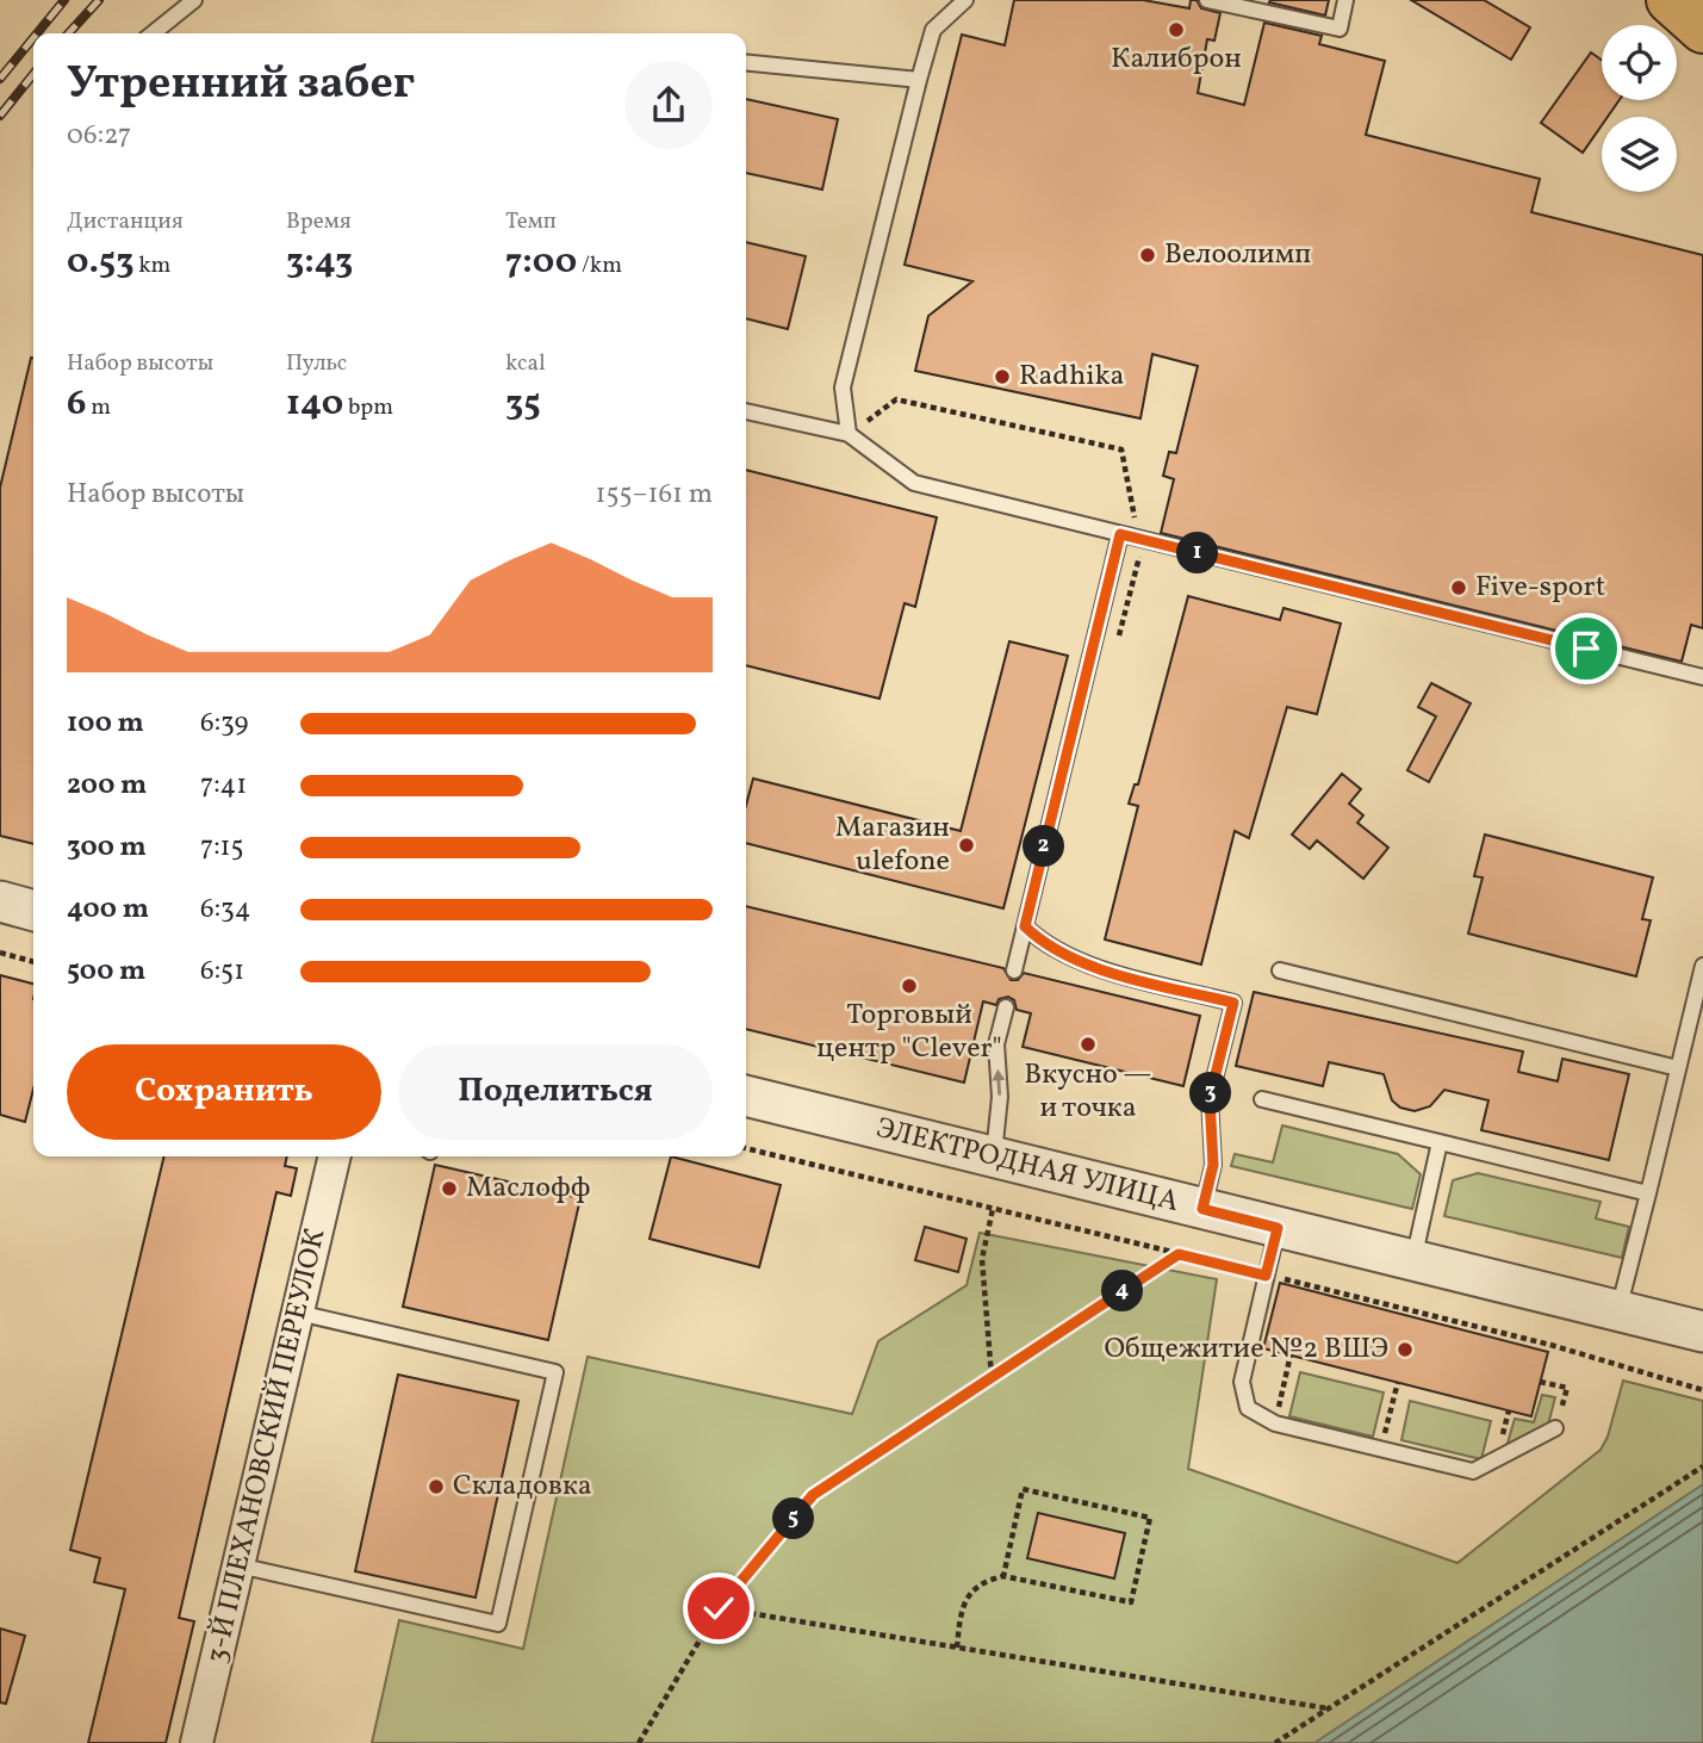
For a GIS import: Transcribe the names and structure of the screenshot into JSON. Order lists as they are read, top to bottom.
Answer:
{
  "streets": {
    "street": ["ЭЛЕКТРОДНАЯ УЛИЦА", "3-Й ПЛЕХАНОВСКИЙ ПЕРЕУЛОК"]
  },
  "places": [
    "Калиброн",
    "Велоолимп",
    "Radhika",
    "Five-sport",
    "Магазин ulefone",
    "Торговый центр \"Clever\"",
    "Вкусно — и точка",
    "Маслофф",
    "Общежитие №2 ВШЭ",
    "Складовка"
  ],
  "page": {
    "heading": ["Утренний забег", "06:27"],
    "stats": [
      ["Дистанция", "0.53 km"],
      ["Время", "3:43"],
      ["Темп", "7:00 /km"],
      ["Набор высоты", "6 m"],
      ["Пульс", "140 bpm"],
      ["kcal", "35"]
    ],
    "chart": ["Набор высоты", "155–161 m"],
    "pins": [
      "1",
      "2",
      "3",
      "4",
      "5"
    ],
    "list": [
      {
        "name": "100 m",
        "note": "6:39"
      },
      {
        "name": "200 m",
        "note": "7:41"
      },
      {
        "name": "300 m",
        "note": "7:15"
      },
      {
        "name": "400 m",
        "note": "6:34"
      },
      {
        "name": "500 m",
        "note": "6:51"
      }
    ],
    "buttons": ["Сохранить", "Поделиться"]
  }
}
